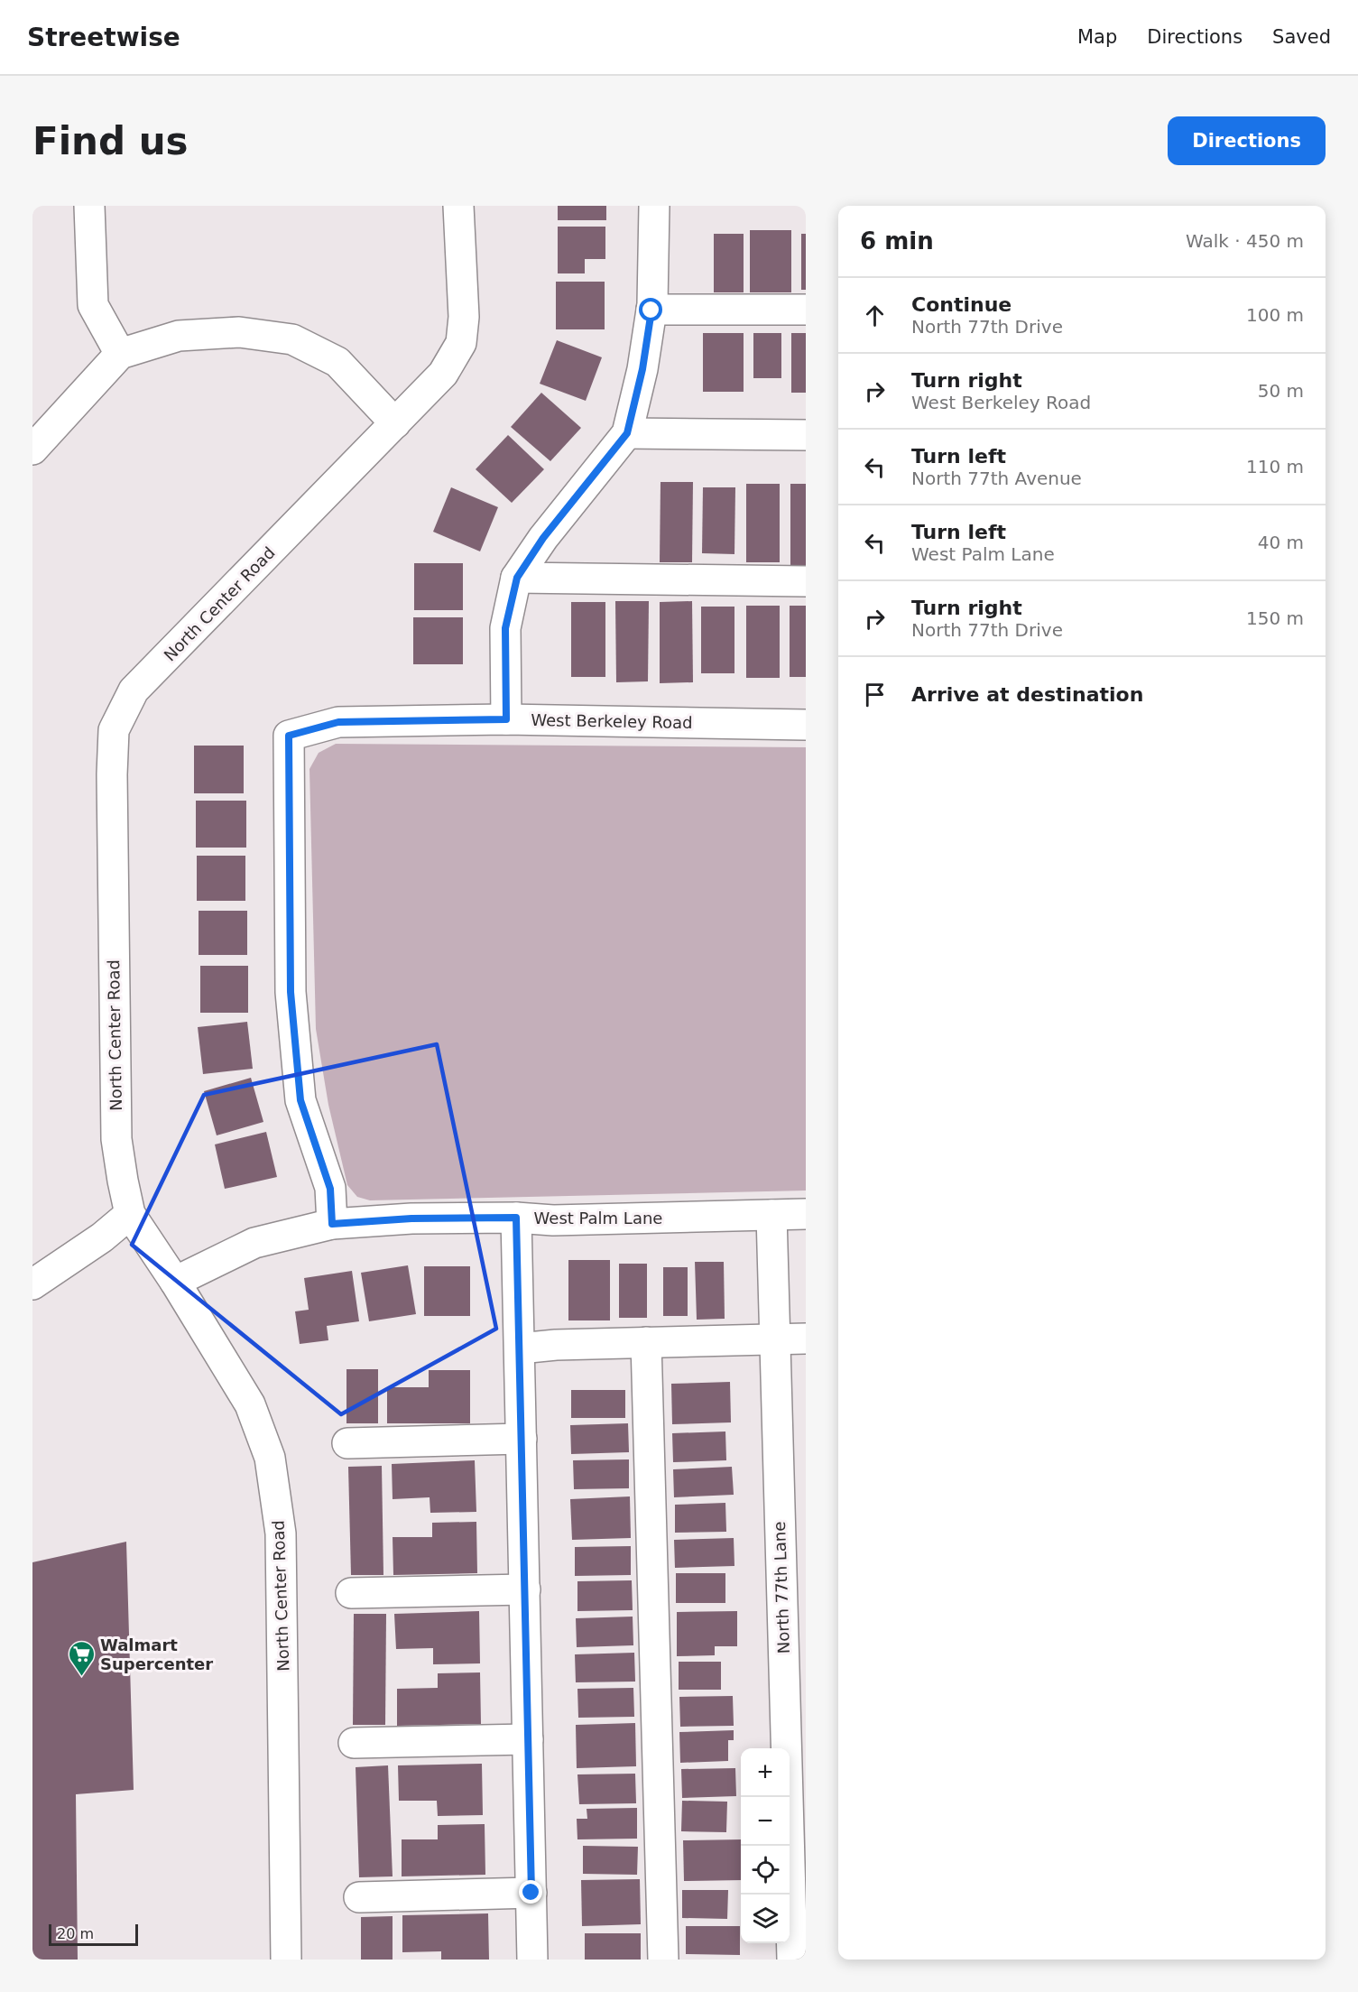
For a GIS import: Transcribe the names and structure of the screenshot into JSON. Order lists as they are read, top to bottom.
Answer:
{
  "streets": {
    "street": [
      "North Center Road",
      "West Berkeley Road",
      "West Palm Lane",
      "North 77th Lane"
    ]
  },
  "crossings": [
    ["North Center Road", "West Palm Lane"],
    ["West Berkeley Road", "West Palm Lane"],
    ["West Palm Lane", "North 77th Lane"]
  ],
  "places": {
    "supermarket": ["Walmart Supercenter"]
  },
  "scale_bar": "20 m",
  "page": {
    "header": "Streetwise",
    "nav": ["Map", "Directions", "Saved"],
    "buttons": "Directions",
    "title": "Find us",
    "heading": ["6 min", "Walk · 450 m"],
    "list": [
      ["Continue", "North 77th Drive", "100 m"],
      ["Turn right", "West Berkeley Road", "50 m"],
      ["Turn left", "North 77th Avenue", "110 m"],
      ["Turn left", "West Palm Lane", "40 m"],
      ["Turn right", "North 77th Drive", "150 m"],
      "Arrive at destination"
    ],
    "map_buttons": ["+", "−"],
    "scale": "20 m"
  }
}
